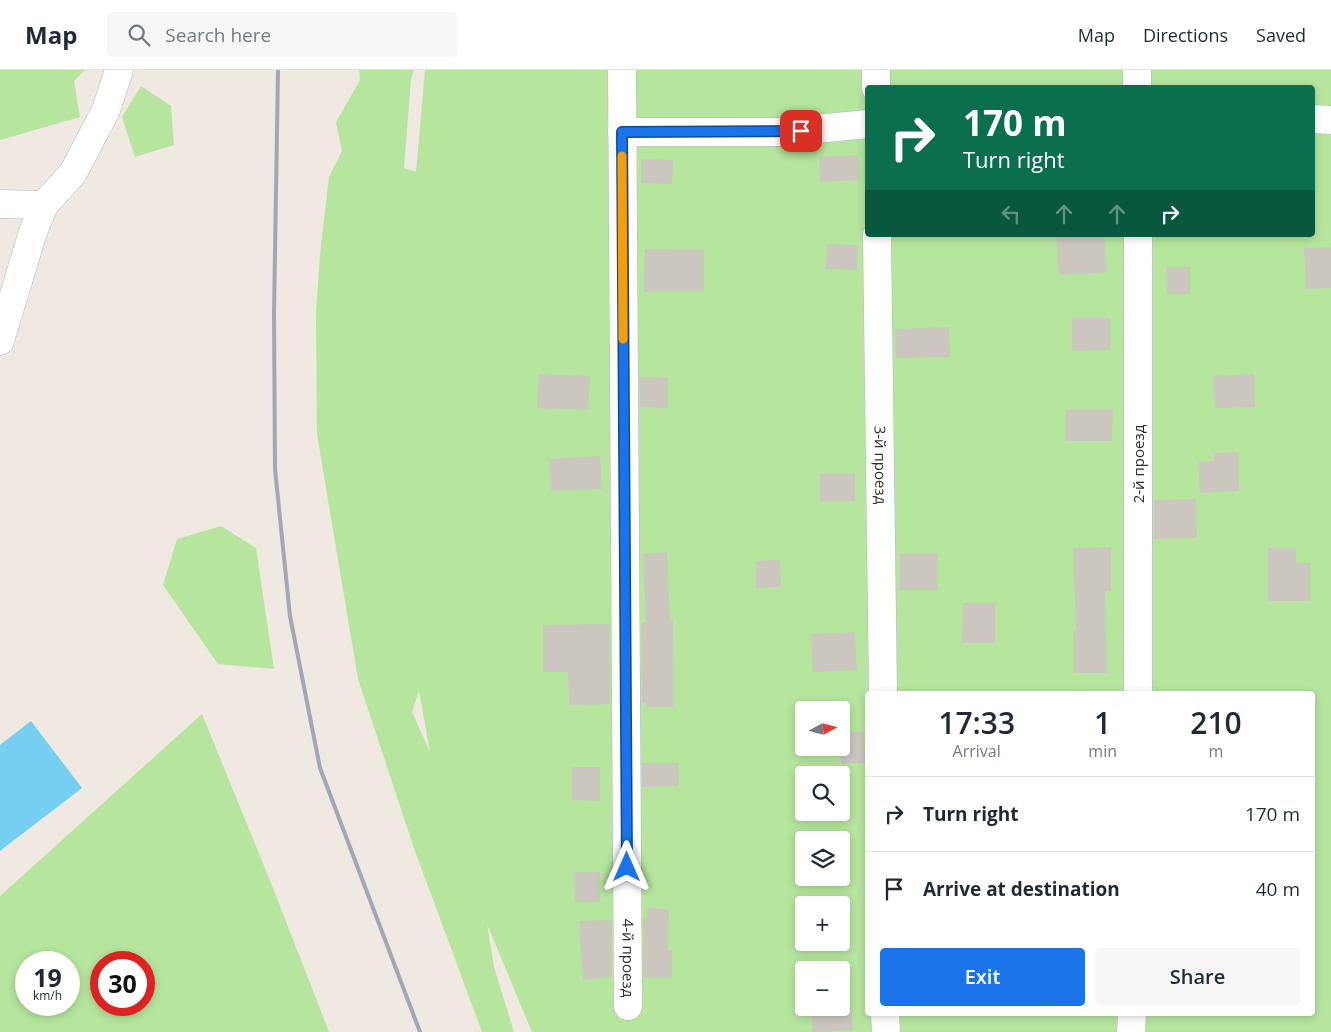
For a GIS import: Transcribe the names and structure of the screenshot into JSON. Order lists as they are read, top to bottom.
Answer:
{
  "streets": {
    "street": ["3-й проезд", "2-й проезд", "4-й проезд"]
  },
  "north": "right",
  "page": {
    "header": "Map",
    "search": "Search here",
    "nav": ["Map", "Directions", "Saved"],
    "turn": ["170 m", "Turn right"],
    "eta": [
      "17:33",
      "Arrival",
      "1",
      "min",
      "210",
      "m"
    ],
    "map_buttons": ["+", "−"],
    "list": [
      {
        "name": "Turn right",
        "value": "170 m"
      },
      {
        "name": "Arrive at destination",
        "value": "40 m"
      }
    ],
    "buttons": ["Exit", "Share"],
    "speed": "19 km/h",
    "limit": "30"
  }
}
